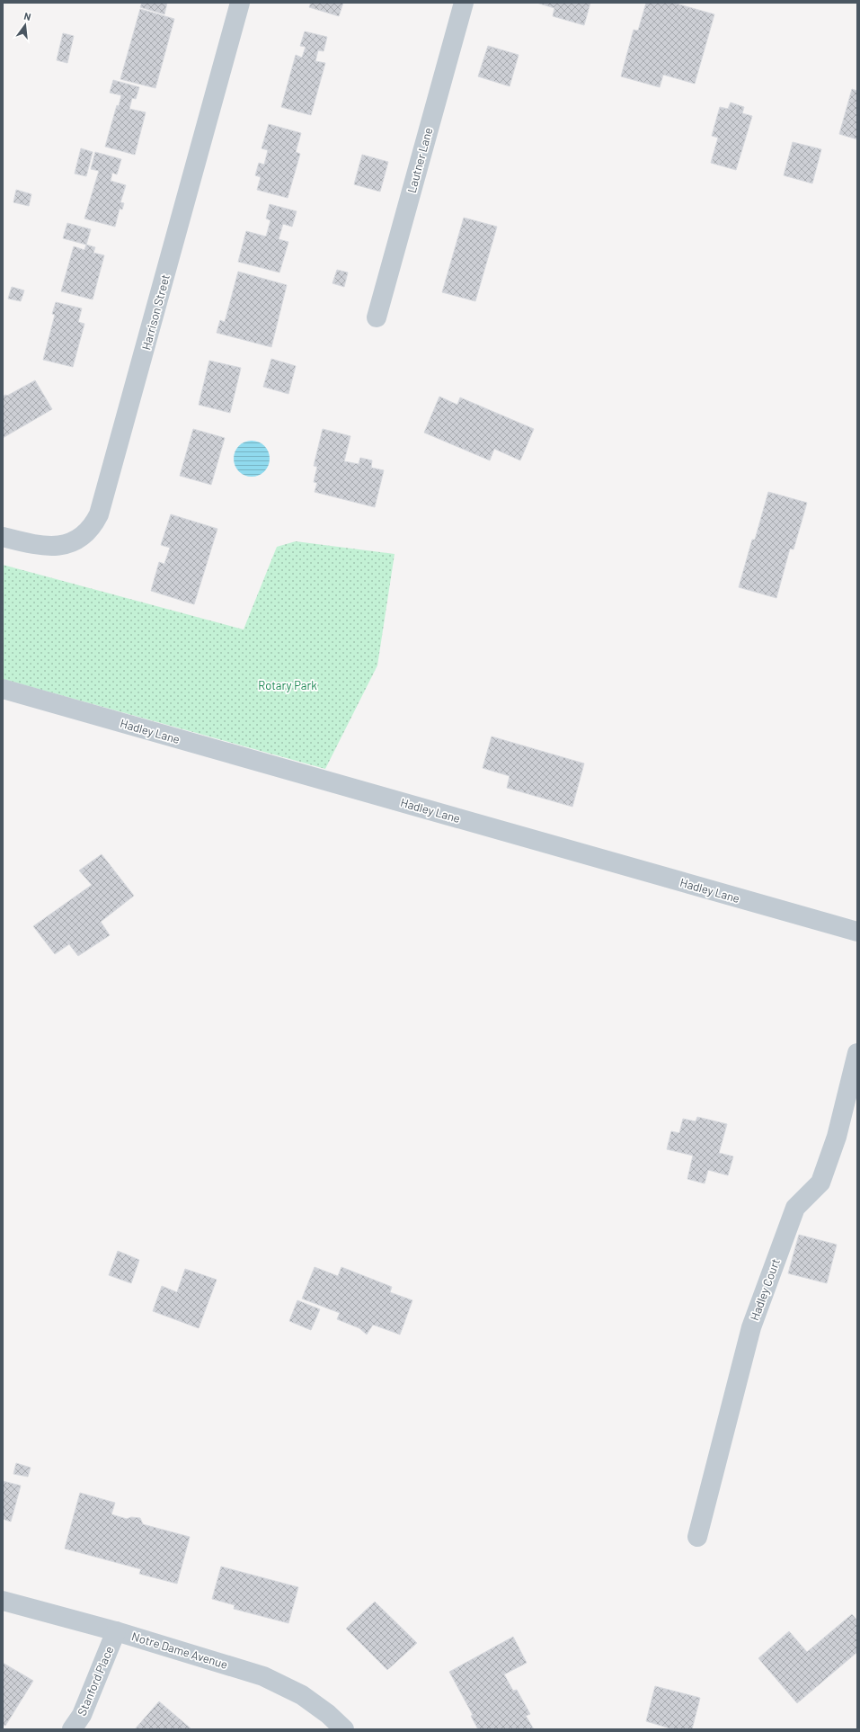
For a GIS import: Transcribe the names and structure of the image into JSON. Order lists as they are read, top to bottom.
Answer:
{
  "streets": {
    "street": [
      "Lautner Lane",
      "Harrison Street",
      "Hadley Lane",
      "Hadley Court",
      "Notre Dame Avenue",
      "Stanford Place"
    ]
  },
  "crossings": [
    ["Notre Dame Avenue", "Stanford Place"]
  ],
  "parks": ["Rotary Park"],
  "north": "top"
}
